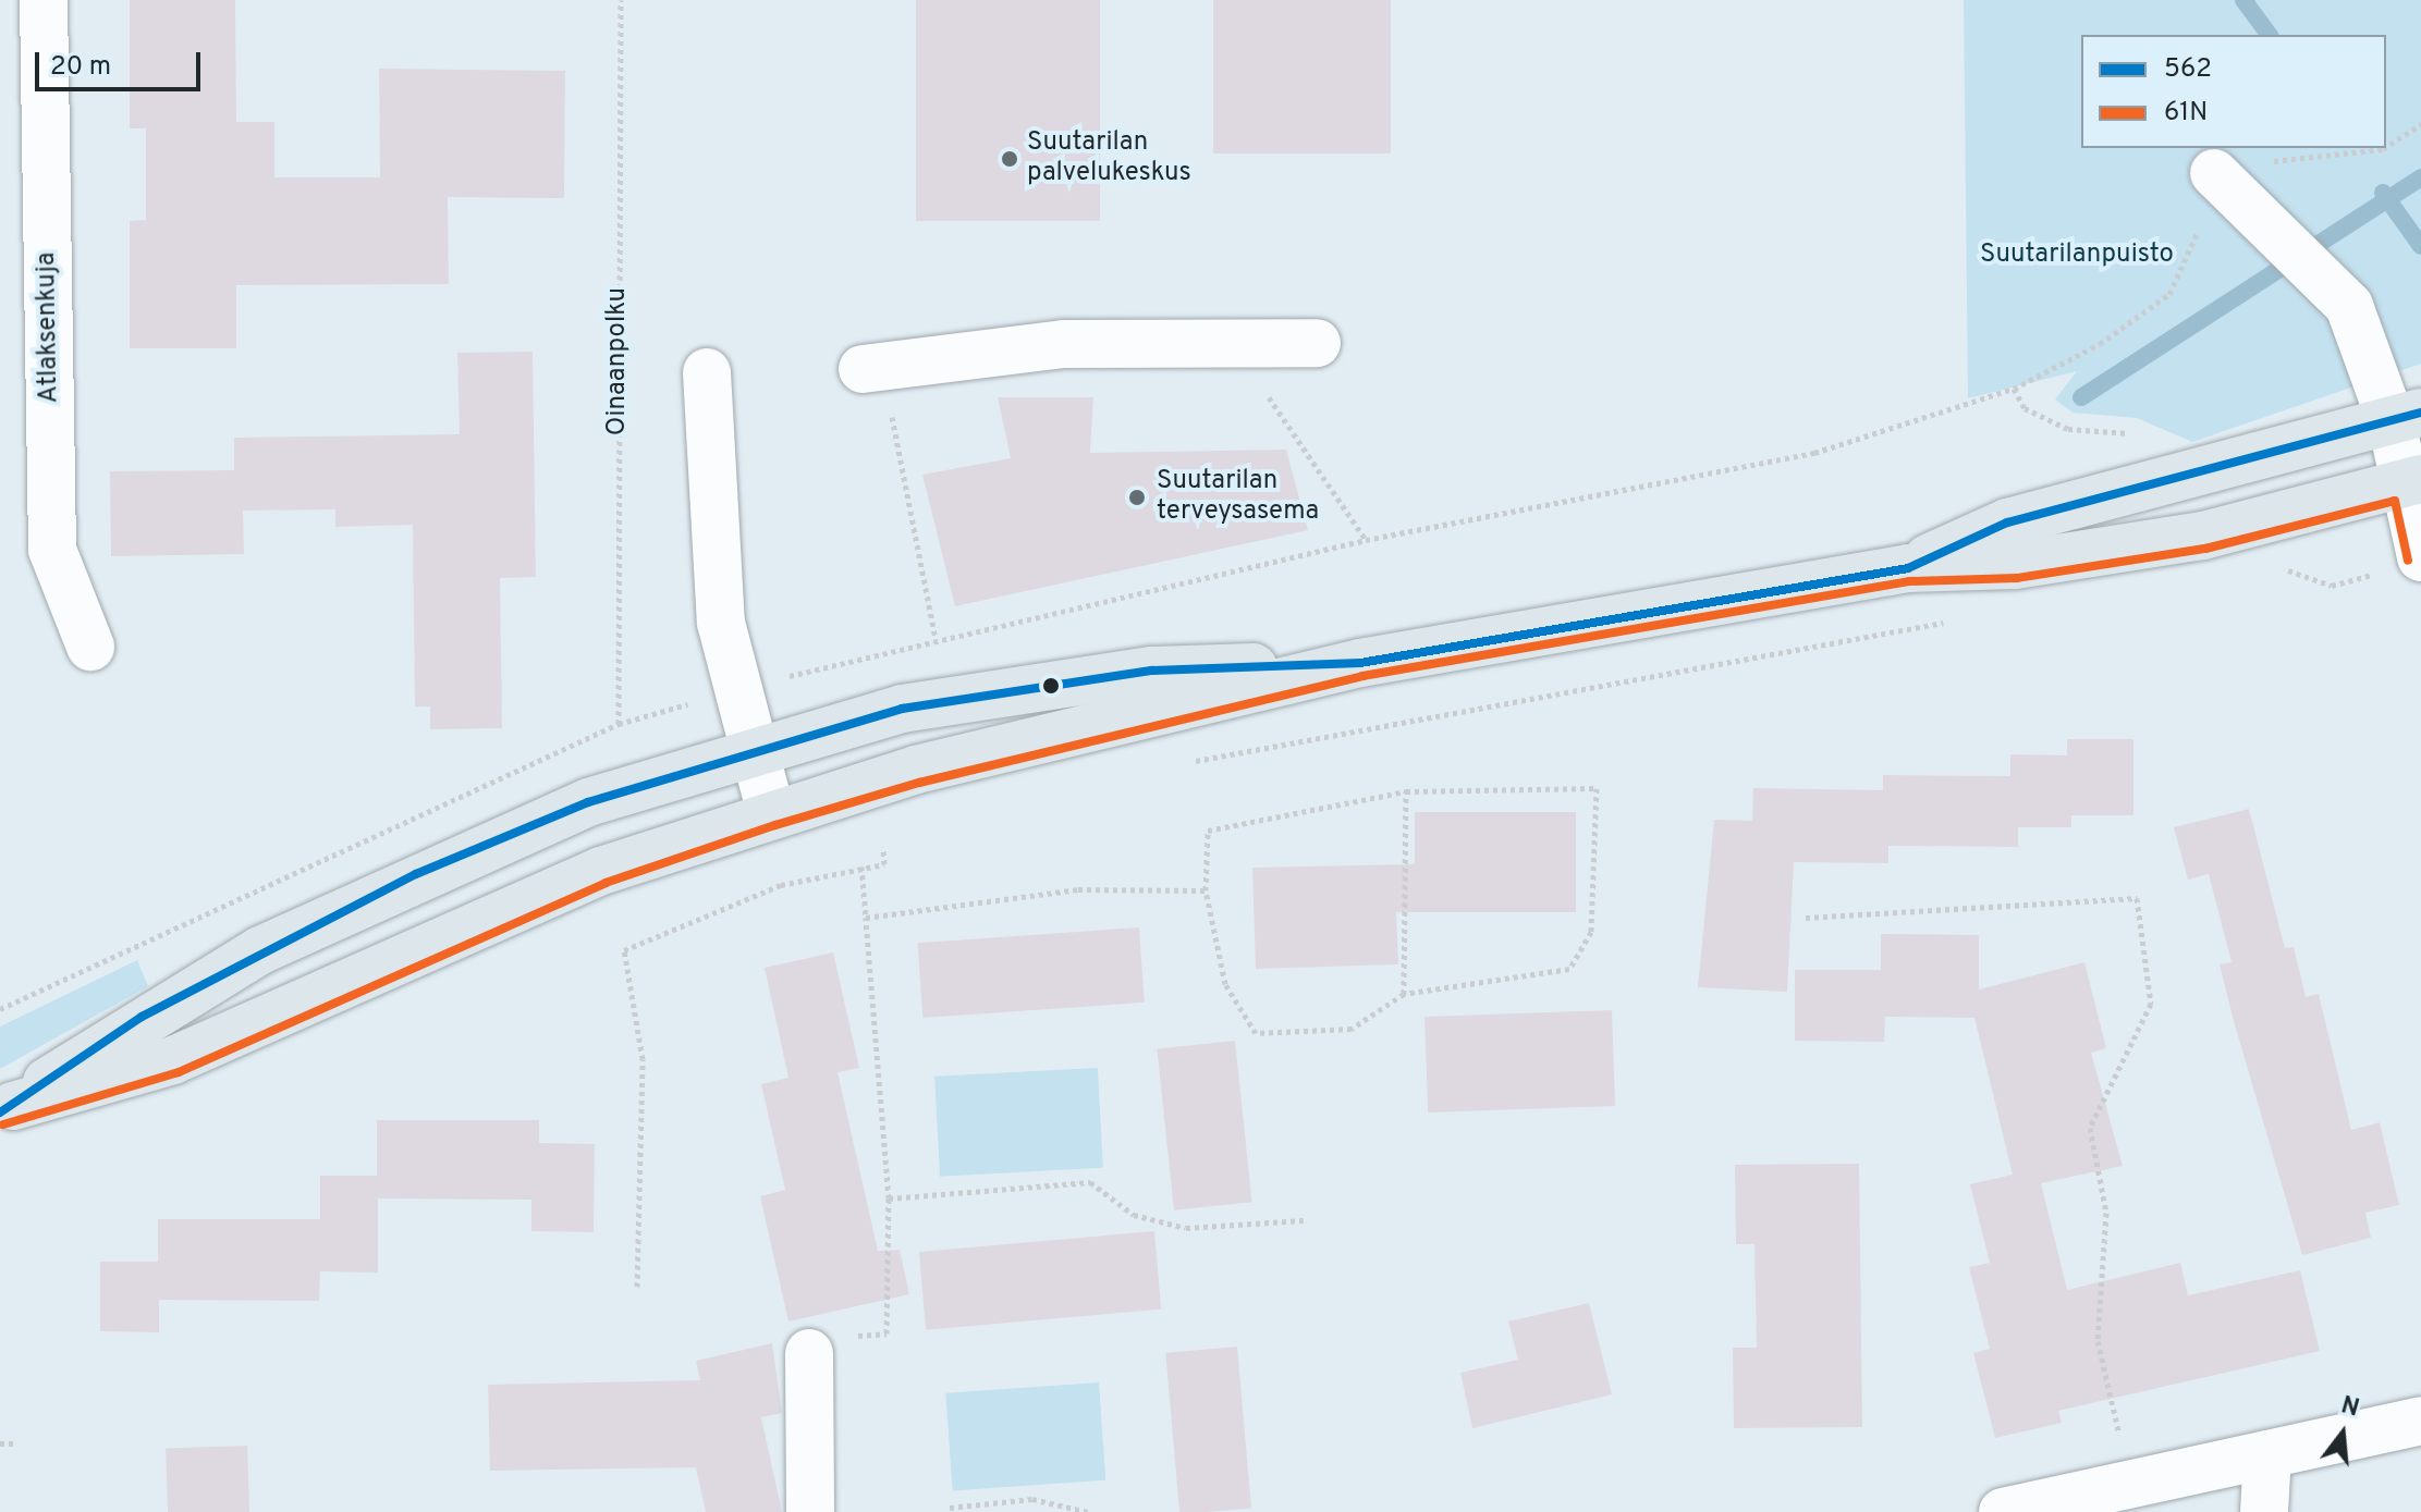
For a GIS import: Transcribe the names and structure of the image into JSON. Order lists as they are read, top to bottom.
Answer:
{
  "streets": {
    "street": ["Atlaksenkuja"],
    "path": ["Oinaanpolku"]
  },
  "parks": ["Suutarilanpuisto"],
  "places": ["Suutarilan palvelukeskus", "Suutarilan terveysasema"],
  "lines": ["transit line 562", "transit line 61N"],
  "legend": ["562", "61N"],
  "scale_bar": "20 m",
  "north": "top"
}
